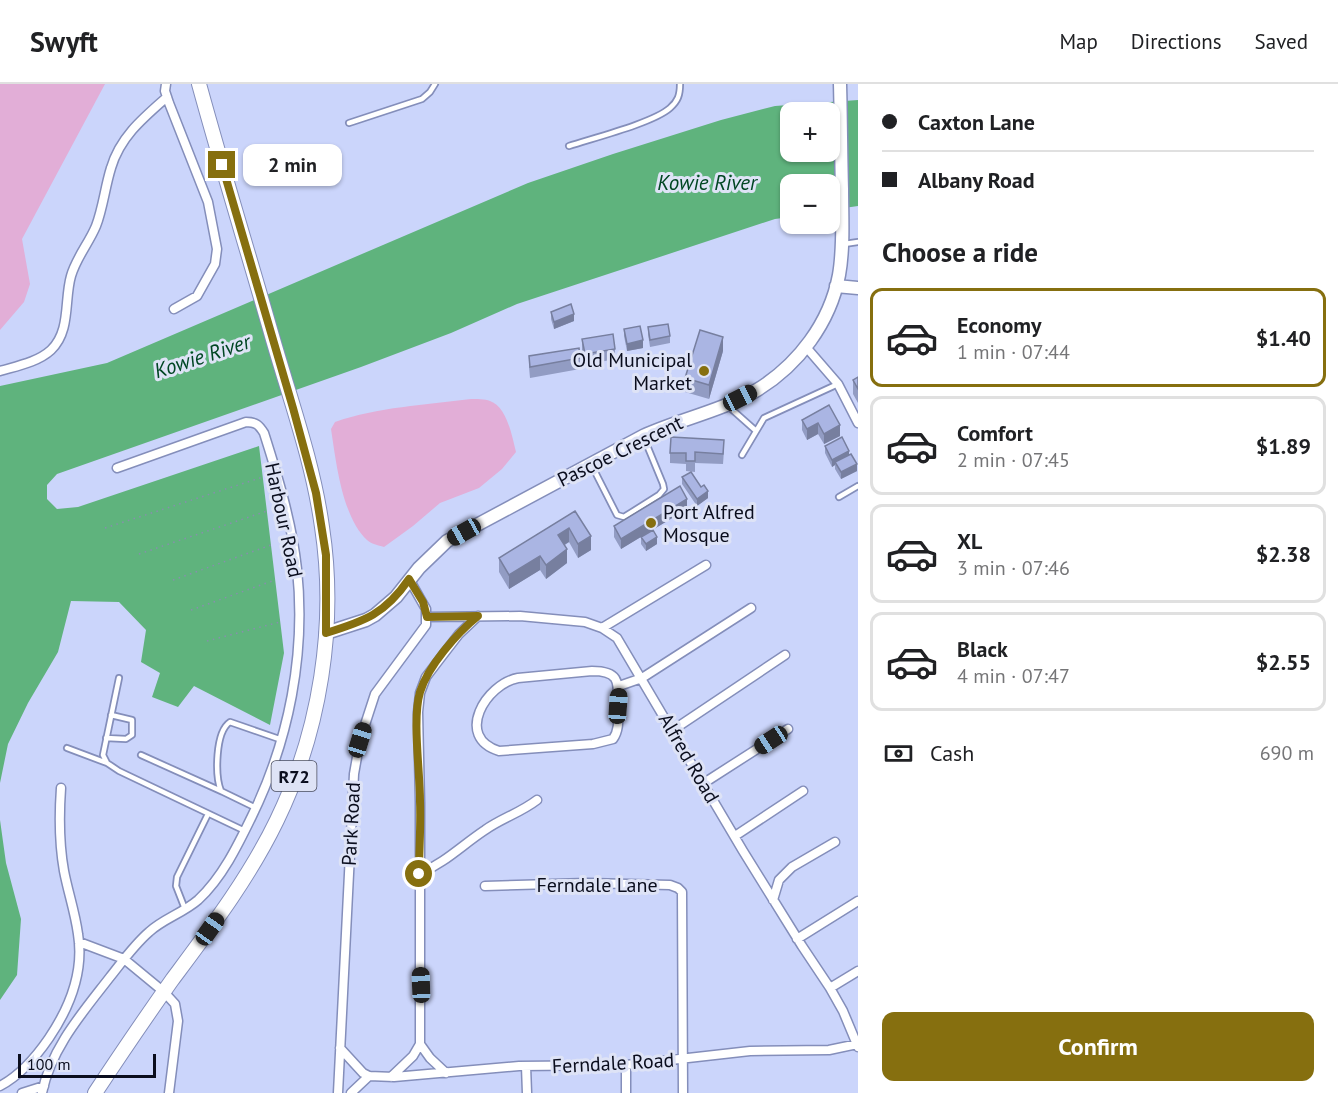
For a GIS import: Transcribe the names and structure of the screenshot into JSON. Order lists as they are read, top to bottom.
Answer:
{
  "streets": {
    "main road": ["R72"],
    "street": [
      "Pascoe Crescent",
      "Harbour Road",
      "Alfred Road",
      "Park Road",
      "Ferndale Lane",
      "Ferndale Road"
    ]
  },
  "crossings": [
    ["Pascoe Crescent", "R72"],
    ["Alfred Road", "Ferndale Road"],
    ["Ferndale Lane", "Ferndale Road"]
  ],
  "water": ["Kowie River"],
  "places": ["Old Municipal Market", "Port Alfred Mosque"],
  "scale_bar": "100 m",
  "page": {
    "header": "Swyft",
    "nav": ["Map", "Directions", "Saved"],
    "banner": ["Caxton Lane", "Albany Road"],
    "map_buttons": ["+", "−"],
    "bubble": "2 min",
    "heading": "Choose a ride",
    "list": [
      {
        "name": "Economy",
        "note": "1 min · 07:44",
        "value": "$1.40"
      },
      {
        "name": "Comfort",
        "note": "2 min · 07:45",
        "value": "$1.89"
      },
      {
        "name": "XL",
        "note": "3 min · 07:46",
        "value": "$2.38"
      },
      {
        "name": "Black",
        "note": "4 min · 07:47",
        "value": "$2.55"
      }
    ],
    "pay": ["Cash", "690 m"],
    "buttons": "Confirm",
    "scale": "100 m"
  }
}
